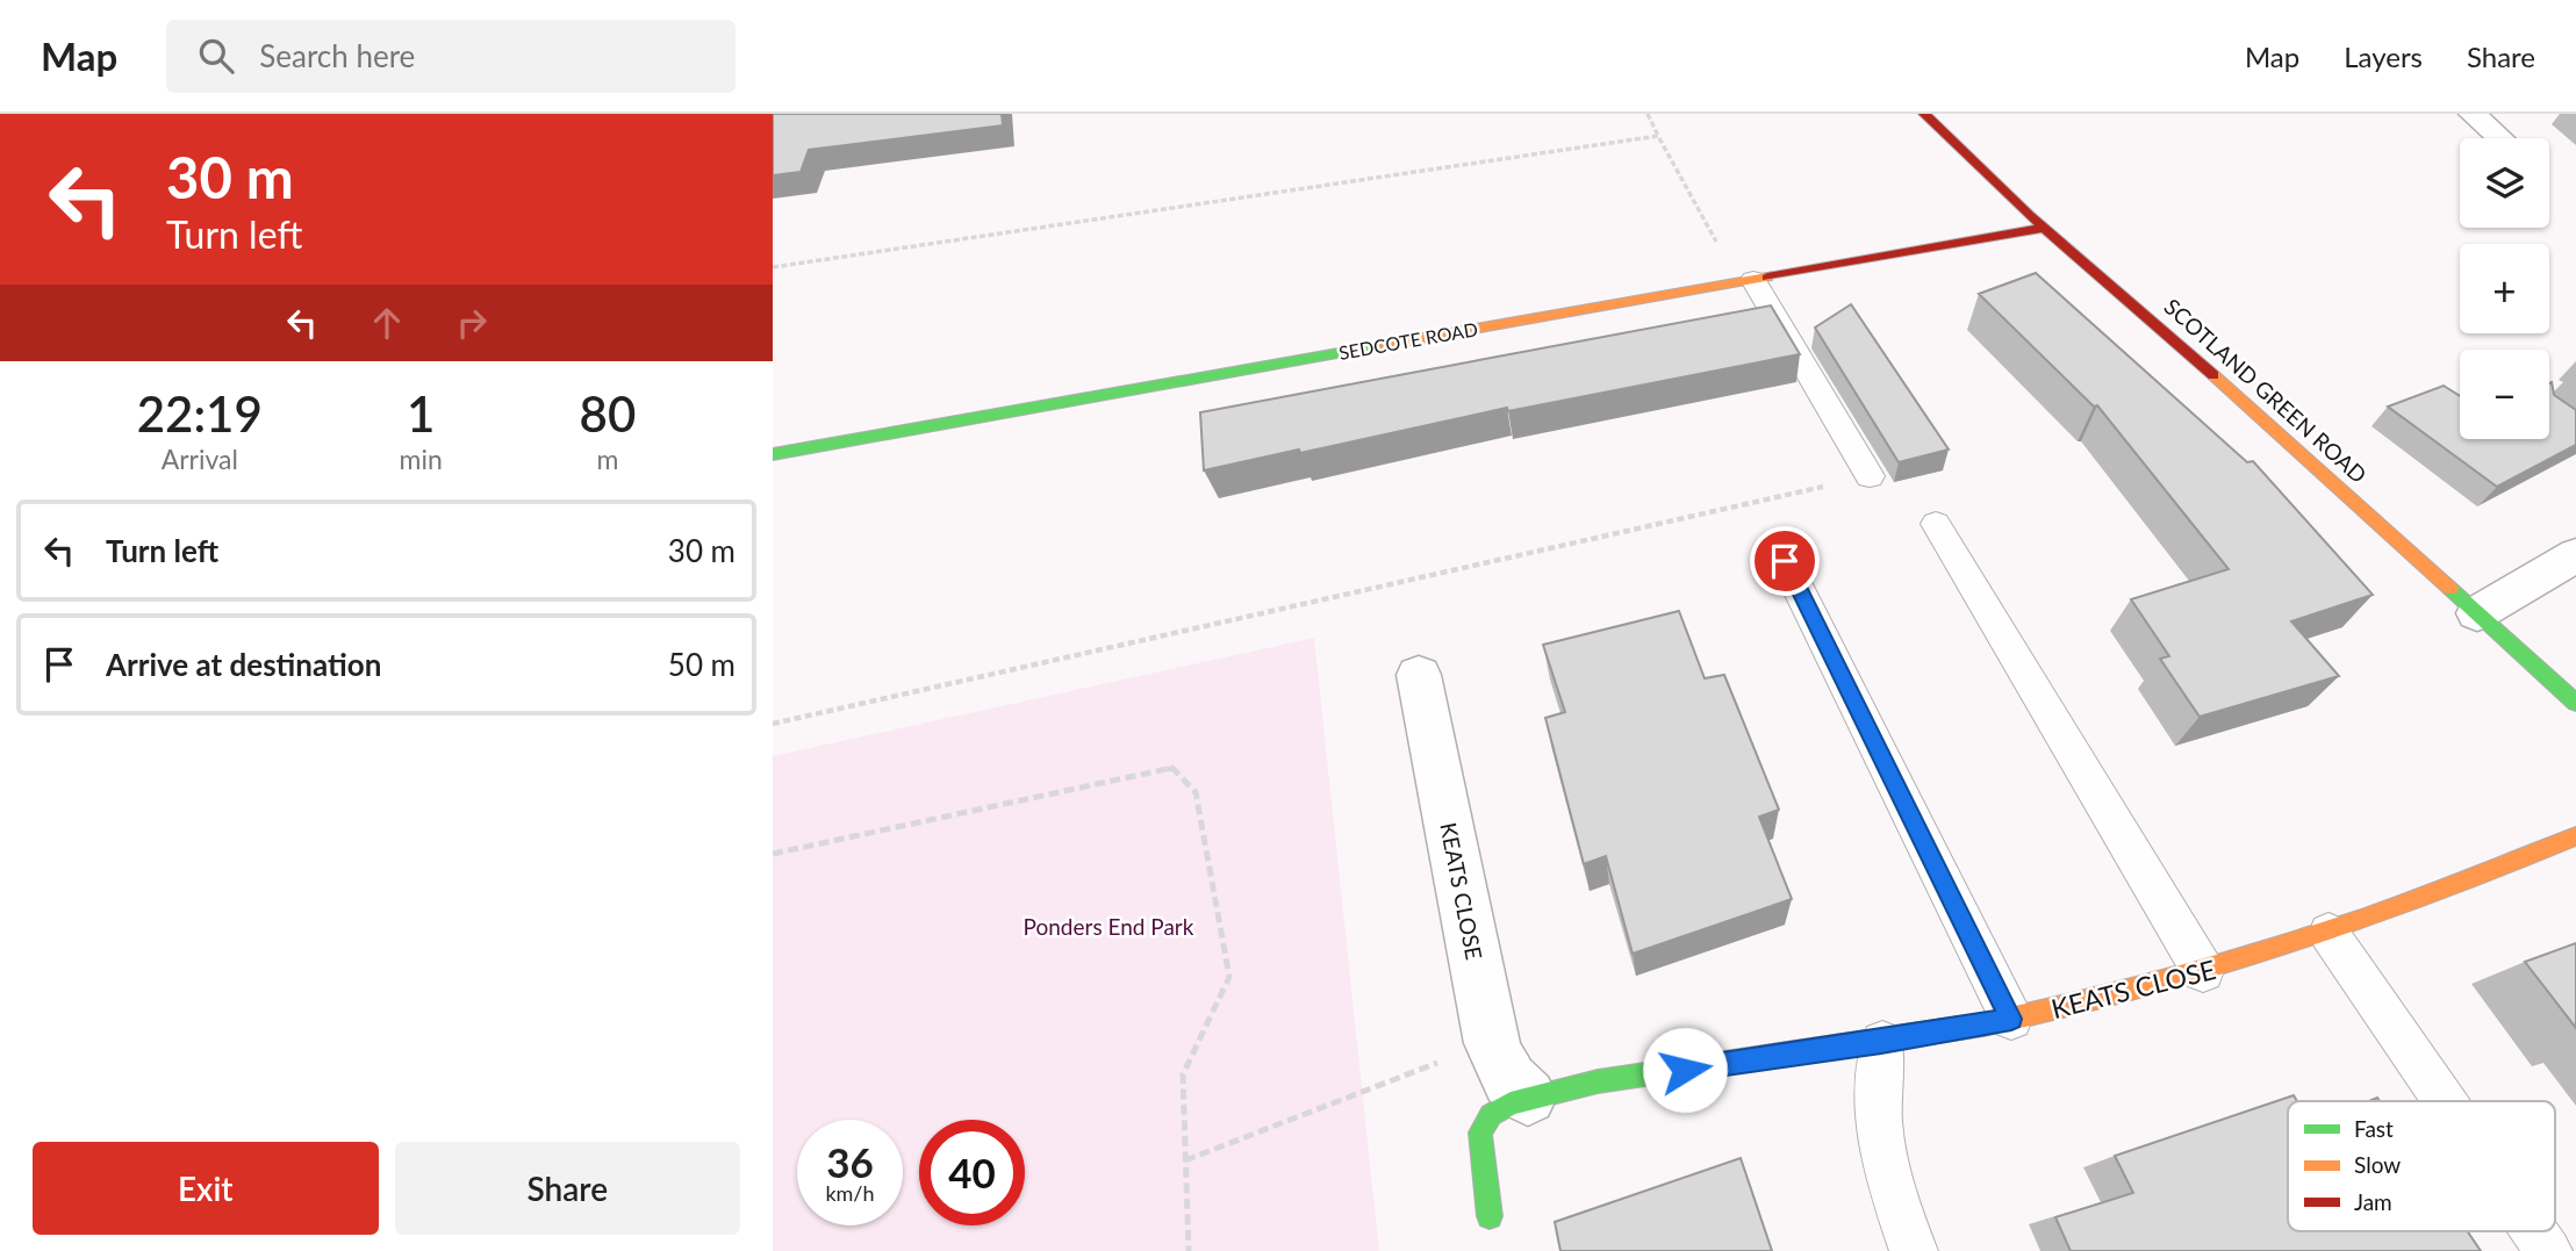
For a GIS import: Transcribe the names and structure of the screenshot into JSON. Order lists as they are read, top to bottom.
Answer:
{
  "streets": {
    "street": ["SEDCOTE ROAD", "SCOTLAND GREEN ROAD", "KEATS CLOSE"]
  },
  "crossings": [
    ["SEDCOTE ROAD", "SCOTLAND GREEN ROAD"]
  ],
  "parks": ["Ponders End Park"],
  "legend": ["Fast", "Slow", "Jam"],
  "page": {
    "header": "Map",
    "search": "Search here",
    "nav": ["Map", "Layers", "Share"],
    "turn": ["30 m", "Turn left"],
    "map_buttons": ["+", "−"],
    "eta": [
      "22:19",
      "Arrival",
      "1",
      "min",
      "80",
      "m"
    ],
    "list": [
      {
        "name": "Turn left",
        "value": "30 m"
      },
      {
        "name": "Arrive at destination",
        "value": "50 m"
      }
    ],
    "speed": "36 km/h",
    "limit": "40",
    "buttons": ["Exit", "Share"]
  }
}
